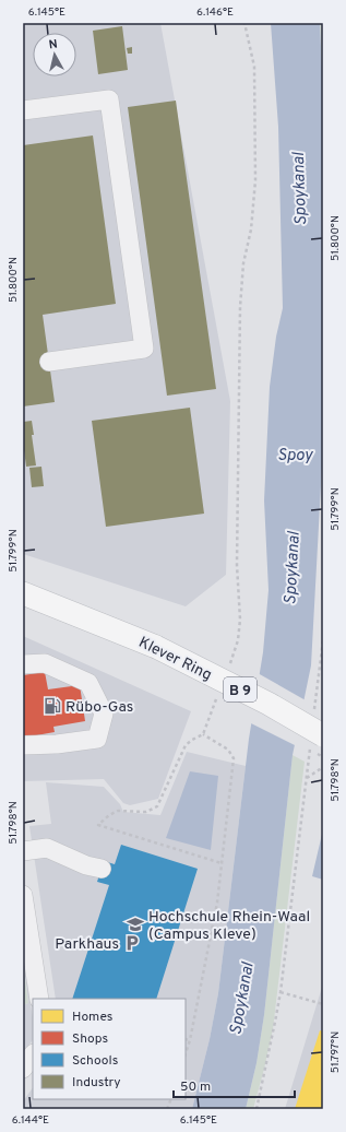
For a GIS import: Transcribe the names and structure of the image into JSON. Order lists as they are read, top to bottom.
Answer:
{
  "streets": {
    "main road": ["Klever Ring", "B 9"]
  },
  "water": ["Spoykanal", "Spoy"],
  "places": {
    "fuel station": ["Rübo-Gas"],
    "school or university": ["Hochschule Rhein-Waal (Campus Kleve)"],
    "parking": ["Parkhaus"]
  },
  "legend": [
    "Homes",
    "Shops",
    "Schools",
    "Industry"
  ],
  "scale_bar": "50 m",
  "north": "top",
  "coordinates": [
    "6.145°E",
    "6.146°E",
    "51.800°N",
    "51.799°N",
    "51.798°N",
    "51.797°N",
    "6.144°E"
  ]
}
